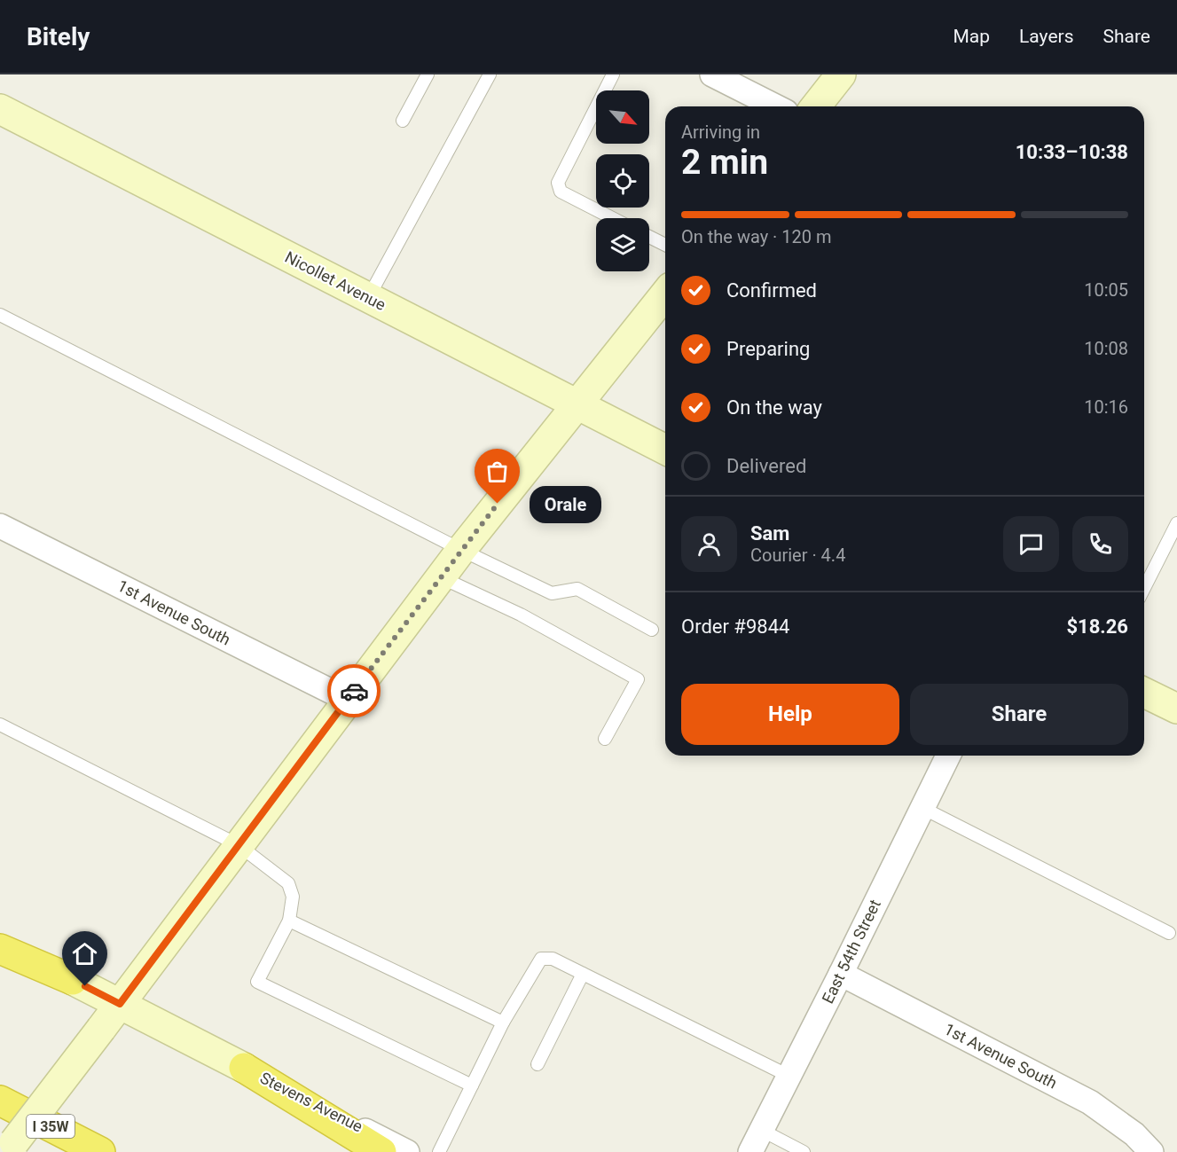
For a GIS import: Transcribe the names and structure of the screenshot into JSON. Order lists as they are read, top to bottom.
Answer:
{
  "streets": {
    "highway": ["I 35W"],
    "street": [
      "Nicollet Avenue",
      "1st Avenue South",
      "East 54th Street",
      "Stevens Avenue"
    ]
  },
  "crossings": [
    ["1st Avenue South", "East 54th Street"]
  ],
  "places": ["Orale"],
  "north": "bottom right",
  "page": {
    "header": "Bitely",
    "nav": ["Map", "Layers", "Share"],
    "heading": ["2 min", "Arriving in", "10:33–10:38"],
    "panel": [
      "Sam",
      "Courier · 4.4",
      "Order #9844",
      "$18.26"
    ],
    "bar": "On the way · 120 m",
    "list": [
      ["Confirmed", "10:05"],
      ["Preparing", "10:08"],
      ["On the way", "10:16"],
      "Delivered"
    ],
    "bubble": "Orale",
    "buttons": ["Help", "Share"]
  }
}
